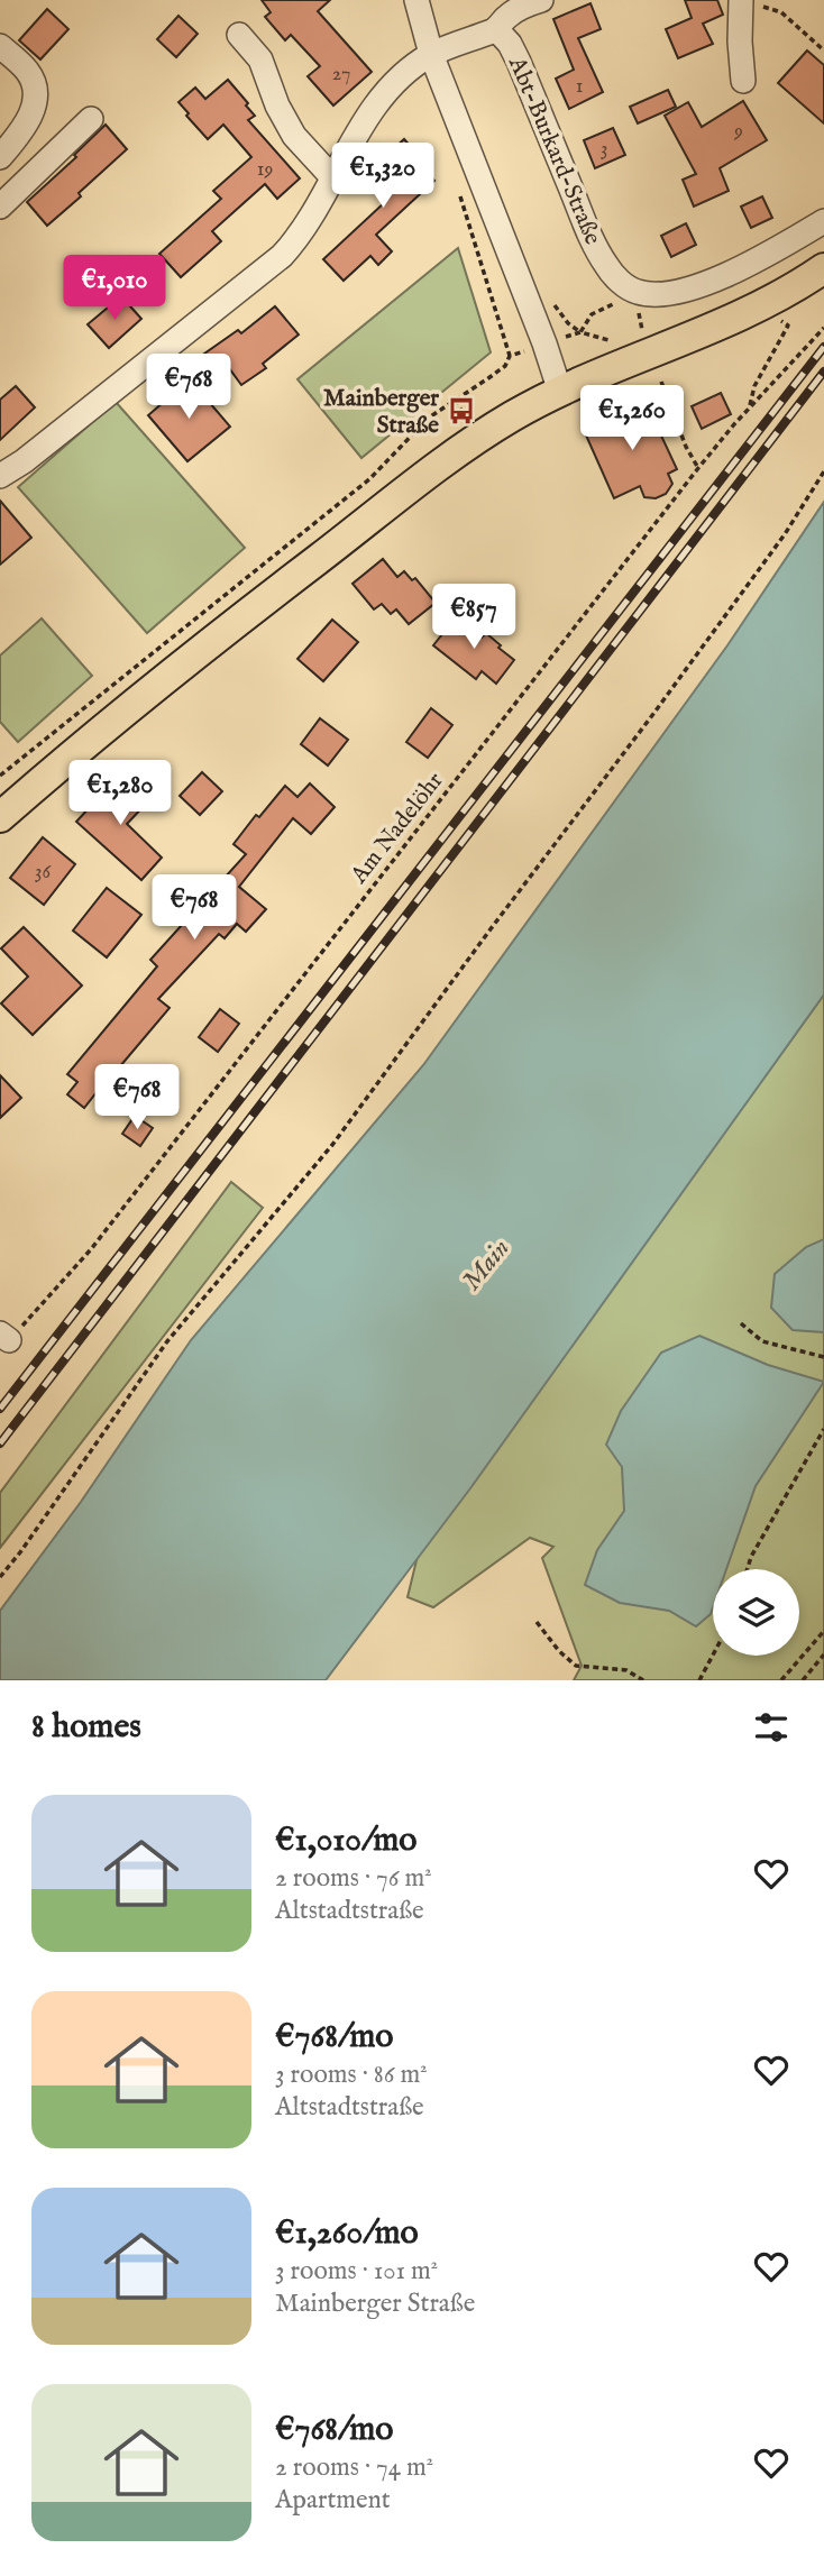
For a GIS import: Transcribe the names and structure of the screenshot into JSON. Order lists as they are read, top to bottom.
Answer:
{
  "streets": {
    "street": ["Abt-Burkard-Straße"],
    "path": ["Am Nadelöhr"]
  },
  "water": ["Main"],
  "places": {
    "bus stop": ["Mainberger Straße"]
  },
  "house_numbers": [
    "27",
    "1",
    "9",
    "3",
    "19",
    "36"
  ],
  "page": {
    "price": [
      "€1,320",
      "€1,010",
      "€768",
      "€1,260",
      "€857",
      "€1,280",
      "€768",
      "€768"
    ],
    "heading": "8 homes",
    "list": [
      {
        "name": "€1,010/mo",
        "note": "2 rooms · 76 m² · Altstadtstraße"
      },
      {
        "name": "€768/mo",
        "note": "3 rooms · 86 m² · Altstadtstraße"
      },
      {
        "name": "€1,260/mo",
        "note": "3 rooms · 101 m² · Mainberger Straße"
      },
      {
        "name": "€768/mo",
        "note": "2 rooms · 74 m² · Apartment"
      }
    ]
  }
}
